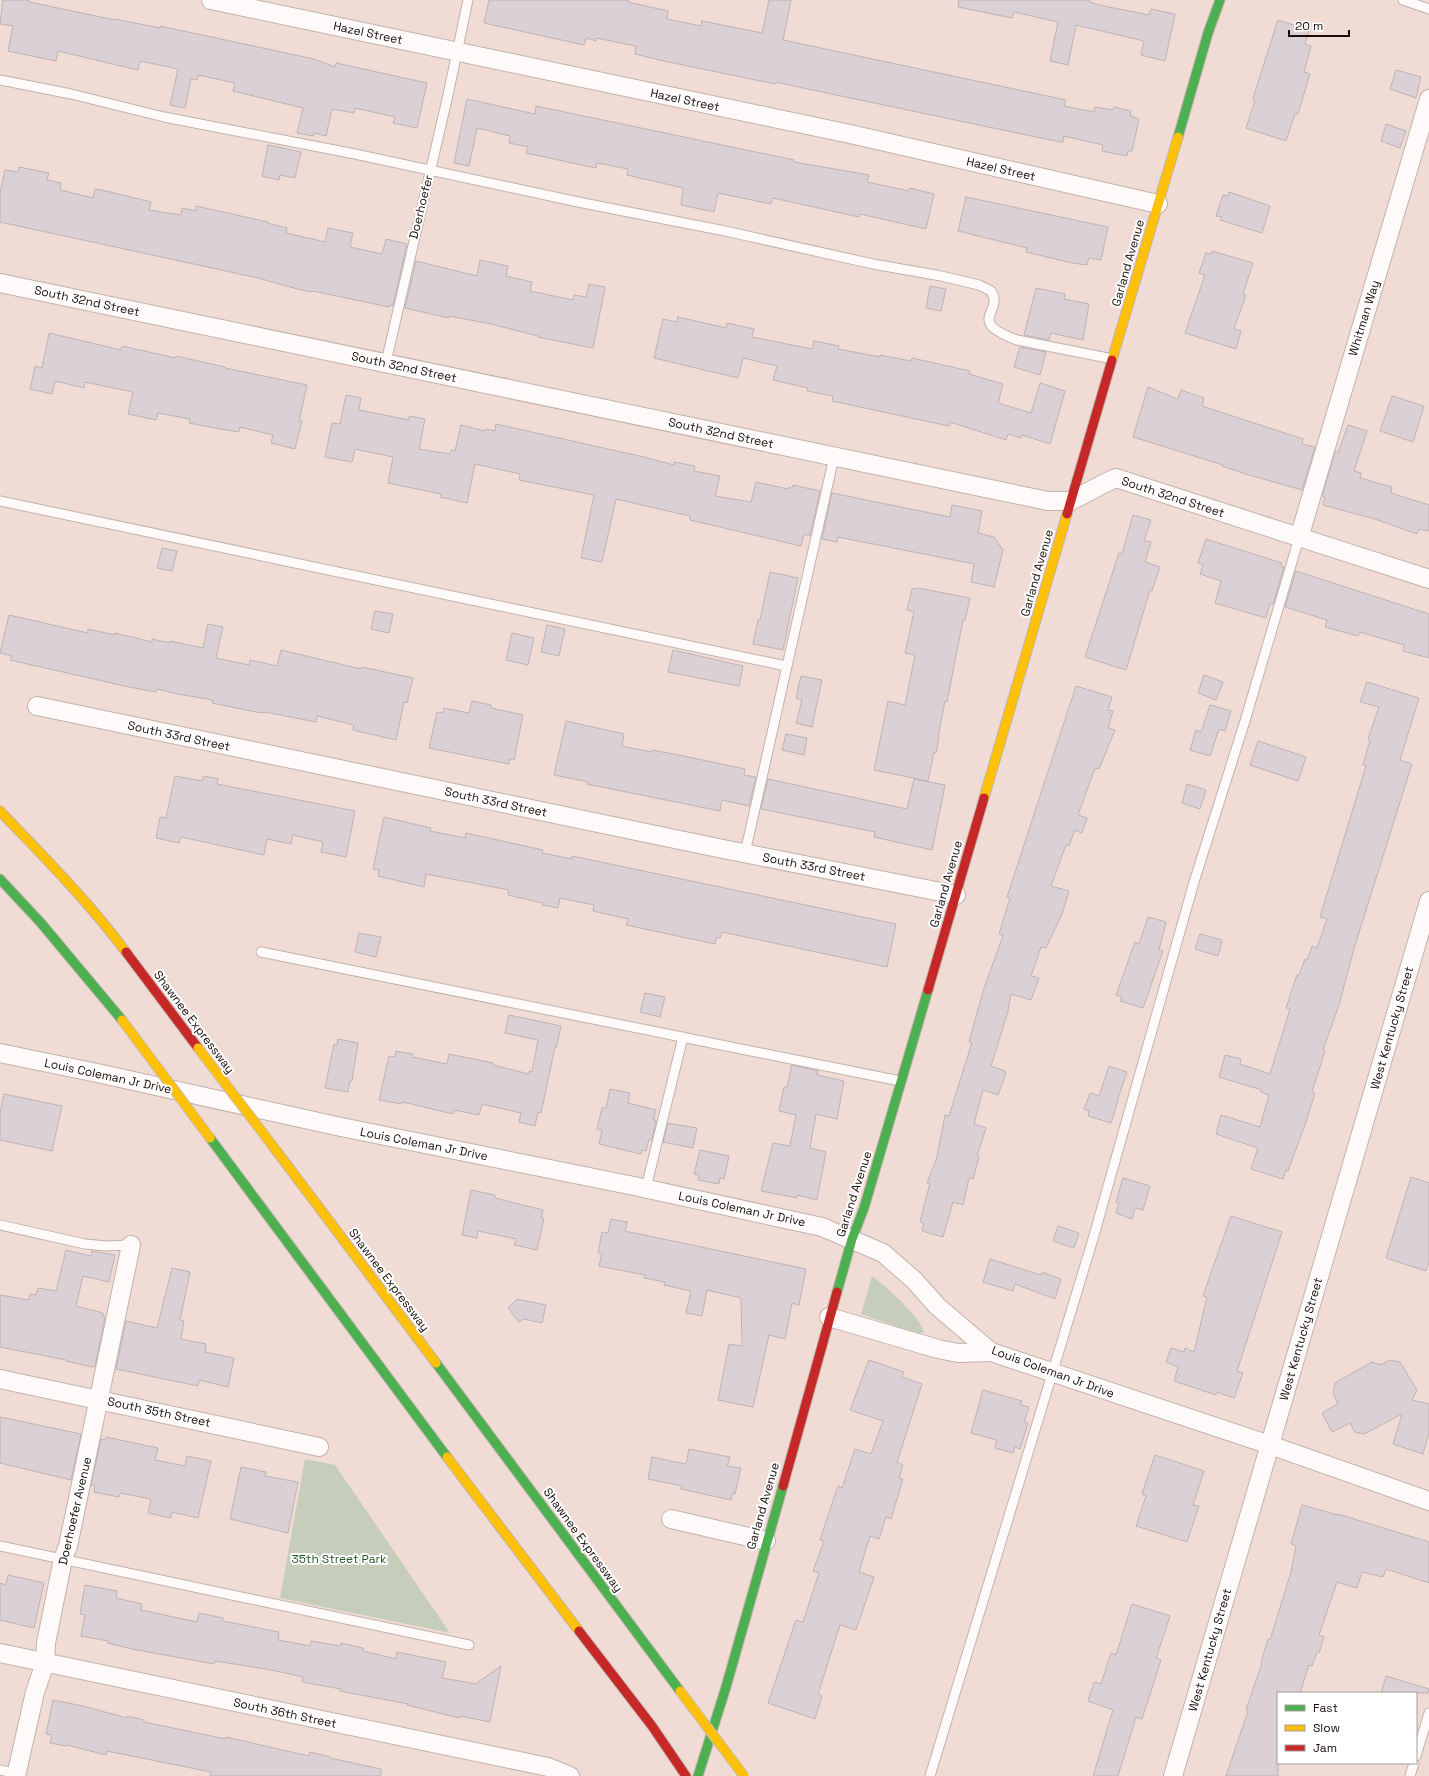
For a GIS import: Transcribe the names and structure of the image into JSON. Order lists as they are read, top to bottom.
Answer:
{
  "streets": {
    "main road": ["Garland Avenue", "Shawnee Expressway"],
    "street": [
      "Hazel Street",
      "South 32nd Street",
      "Whitman Way",
      "South 33rd Street",
      "West Kentucky Street",
      "Louis Coleman Jr Drive",
      "South 35th Street",
      "Doerhoefer Avenue",
      "South 36th Street"
    ],
    "lane": ["Doerhoefer"]
  },
  "crossings": [
    ["Hazel Street", "Doerhoefer"],
    ["Hazel Street", "Garland Avenue"],
    ["Doerhoefer", "South 32nd Street"],
    ["Garland Avenue", "South 32nd Street"],
    ["Garland Avenue", "South 33rd Street"],
    ["Garland Avenue", "Louis Coleman Jr Drive"],
    ["South 32nd Street", "Whitman Way"],
    ["West Kentucky Street", "Louis Coleman Jr Drive"],
    ["South 35th Street", "Doerhoefer Avenue"],
    ["Doerhoefer Avenue", "South 36th Street"]
  ],
  "parks": ["35th Street Park"],
  "legend": ["Fast", "Slow", "Jam"],
  "scale_bar": "20 m"
}
